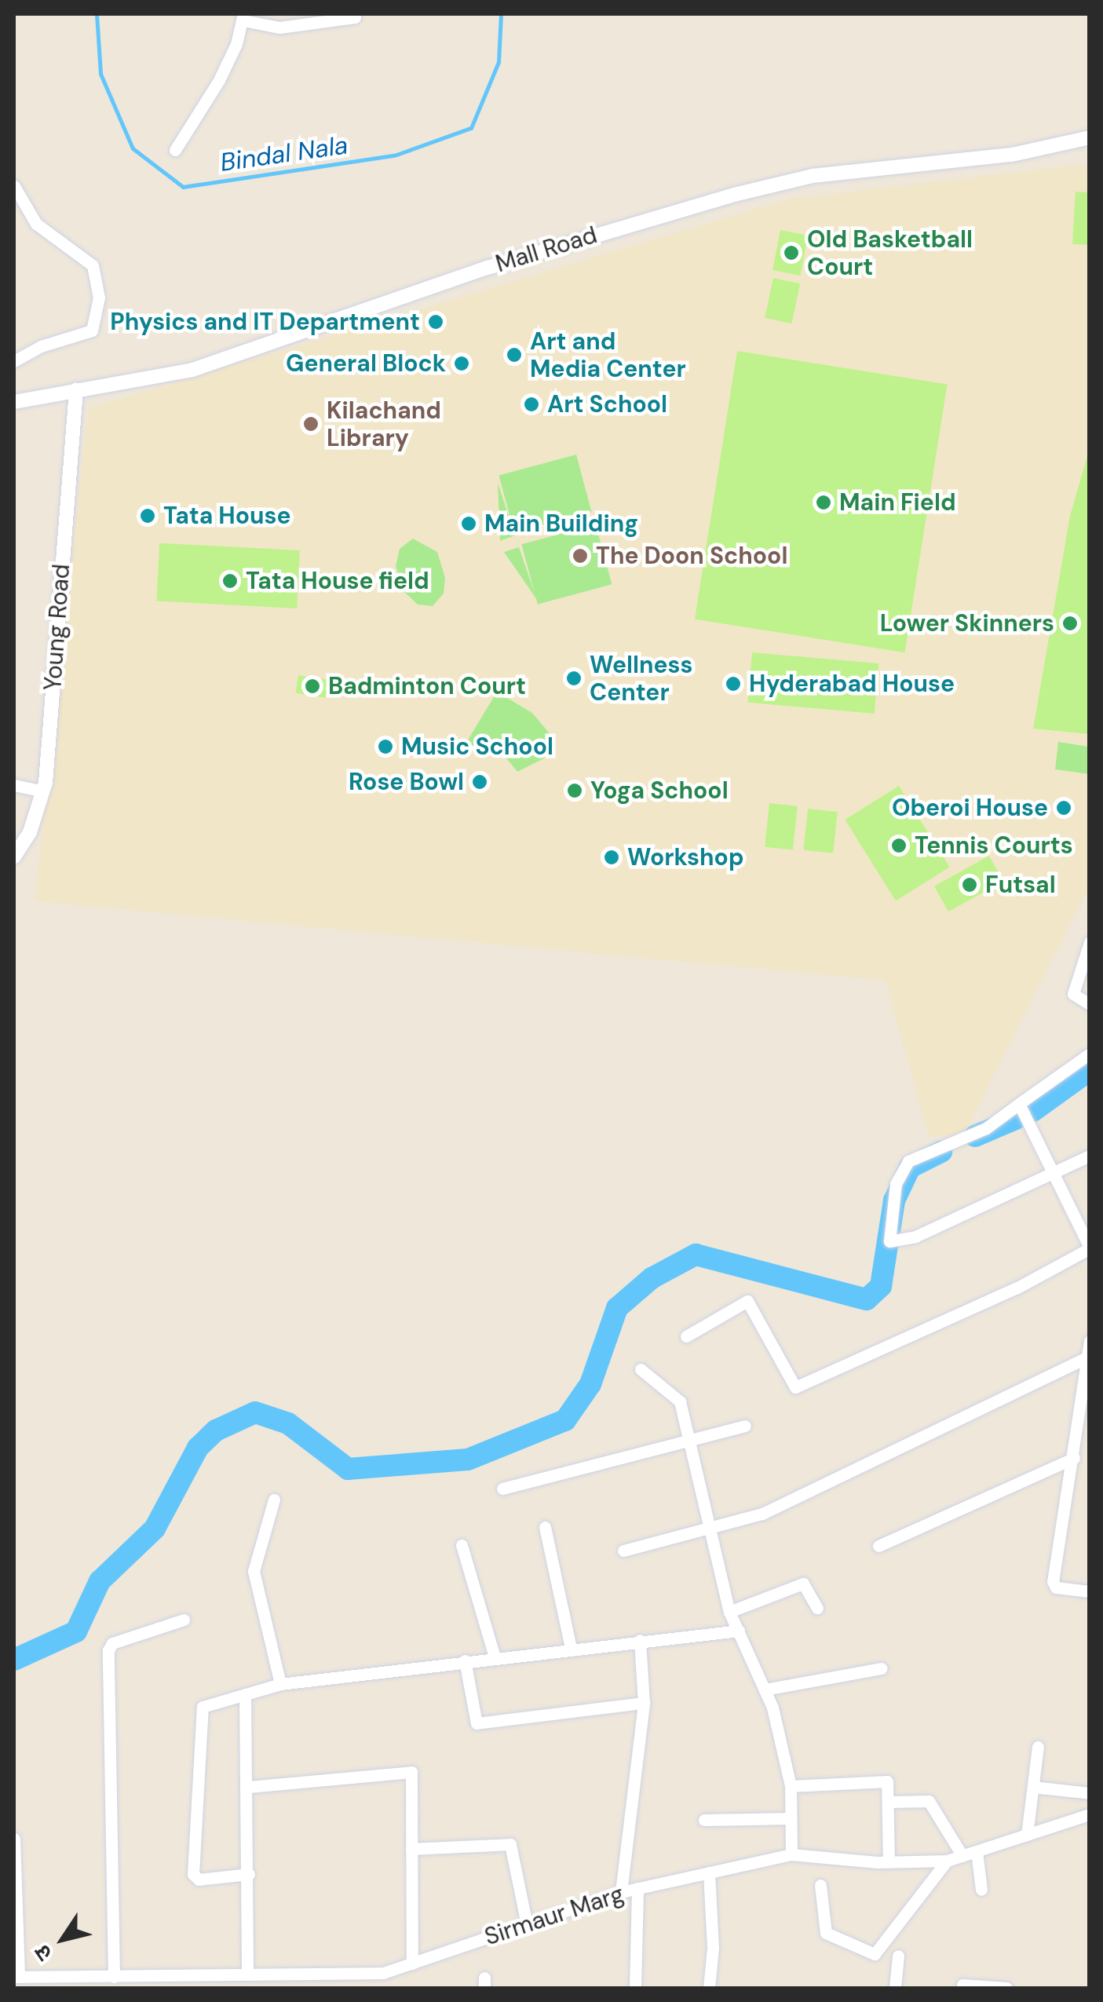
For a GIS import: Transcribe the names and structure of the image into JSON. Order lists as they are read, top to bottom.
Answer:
{
  "streets": {
    "street": ["Mall Road", "Young Road", "Sirmaur Marg"]
  },
  "crossings": [
    ["Mall Road", "Young Road"]
  ],
  "water": ["Bindal Nala"],
  "places": [
    "Old Basketball Court",
    "Physics and IT Department",
    "Art and Media Center",
    "General Block",
    "Art School",
    "Kilachand Library",
    "Main Field",
    "Tata House",
    "Main Building",
    "The Doon School",
    "Tata House field",
    "Lower Skinners",
    "Wellness Center",
    "Hyderabad House",
    "Badminton Court",
    "Music School",
    "Rose Bowl",
    "Yoga School",
    "Oberoi House",
    "Tennis Courts",
    "Workshop",
    "Futsal"
  ],
  "north": "bottom left"
}
